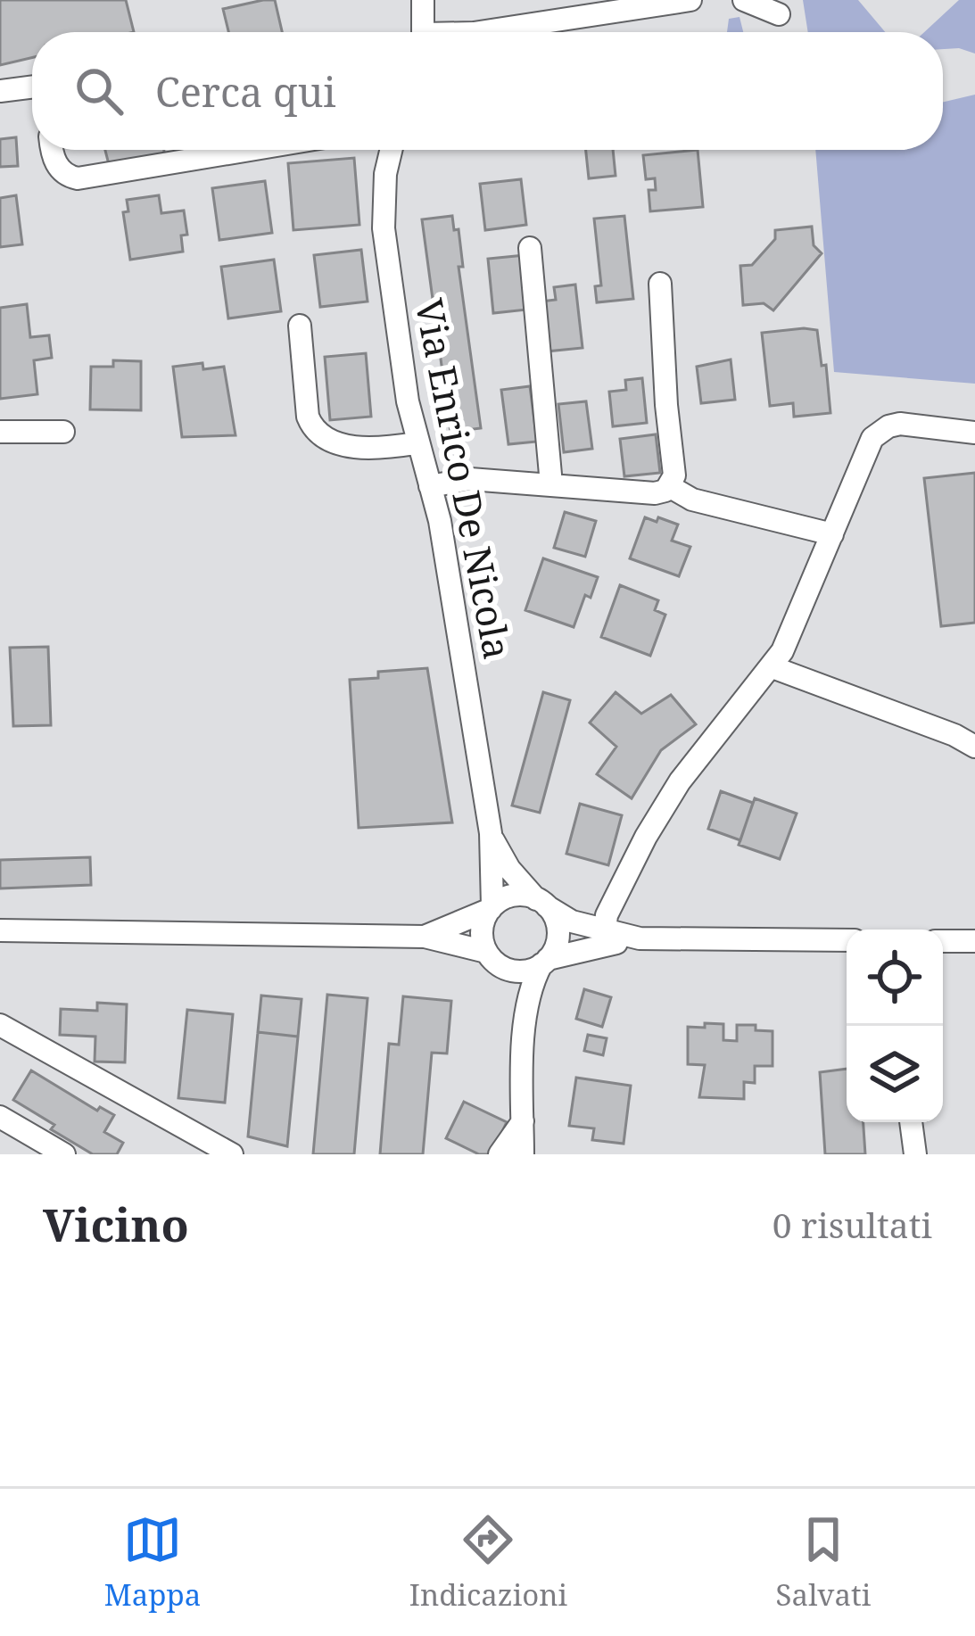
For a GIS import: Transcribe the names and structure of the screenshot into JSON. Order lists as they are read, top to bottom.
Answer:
{
  "streets": {
    "street": ["Via Enrico De Nicola"]
  },
  "page": {
    "search": "Cerca qui",
    "heading": ["Vicino", "0 risultati"],
    "nav": ["Mappa", "Indicazioni", "Salvati"]
  }
}
